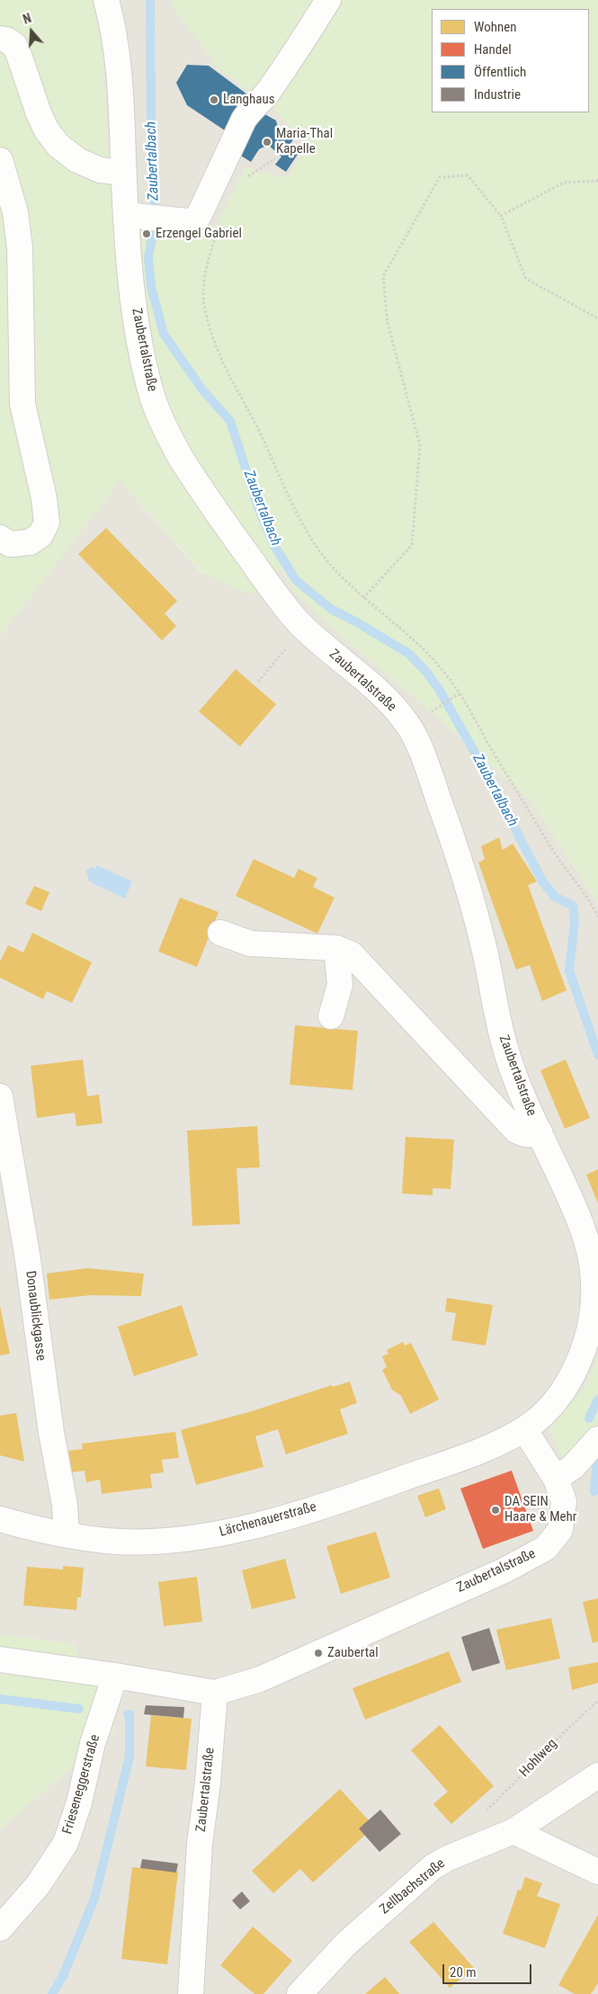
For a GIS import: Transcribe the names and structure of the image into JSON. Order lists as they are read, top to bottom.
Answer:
{
  "streets": {
    "street": [
      "Zaubertalstraße",
      "Donaublickgasse",
      "Lärchenauerstraße",
      "Frieseneggerstraße",
      "Zellbachstraße"
    ],
    "path": ["Hohlweg"]
  },
  "crossings": [
    ["Zaubertalstraße", "Lärchenauerstraße"],
    ["Donaublickgasse", "Lärchenauerstraße"]
  ],
  "water": ["Zaubertalbach"],
  "places": [
    "Langhaus",
    "Maria-Thal Kapelle",
    "Erzengel Gabriel",
    "DA SEIN Haare & Mehr",
    "Zaubertal"
  ],
  "legend": [
    "Wohnen",
    "Handel",
    "Öffentlich",
    "Industrie"
  ],
  "scale_bar": "20 m",
  "north": "top"
}
